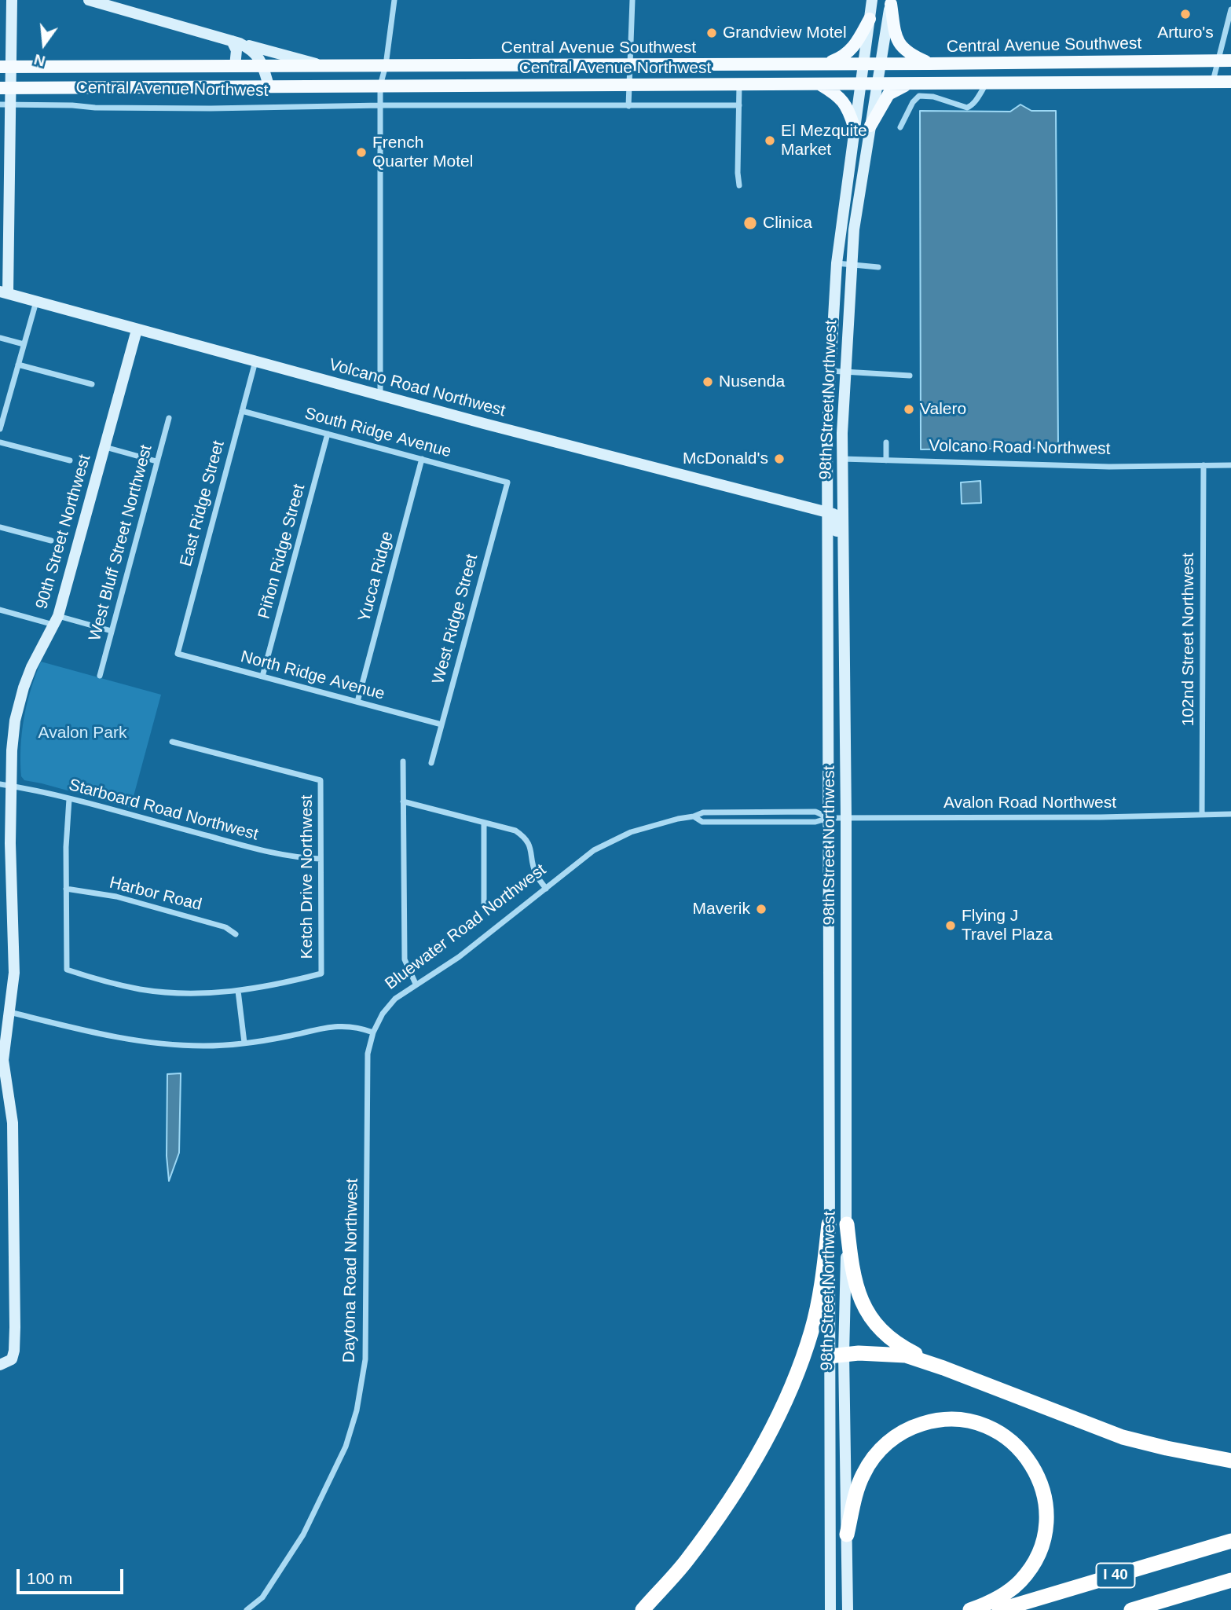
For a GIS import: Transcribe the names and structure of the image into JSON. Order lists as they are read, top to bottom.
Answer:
{
  "streets": {
    "highway": ["I 40"],
    "main road": [
      "Central Avenue Southwest",
      "Central Avenue Northwest",
      "Volcano Road Northwest",
      "98th Street Northwest",
      "90th Street Northwest"
    ],
    "street": [
      "South Ridge Avenue",
      "East Ridge Street",
      "West Bluff Street Northwest",
      "Piñon Ridge Street",
      "Yucca Ridge",
      "West Ridge Street",
      "102nd Street Northwest",
      "North Ridge Avenue",
      "Avalon Road Northwest",
      "Starboard Road Northwest",
      "Ketch Drive Northwest",
      "Harbor Road",
      "Bluewater Road Northwest",
      "Daytona Road Northwest"
    ]
  },
  "crossings": [
    ["Central Avenue Southwest", "98th Street Northwest"],
    ["Central Avenue Northwest", "98th Street Northwest"],
    ["Volcano Road Northwest", "98th Street Northwest"],
    ["Volcano Road Northwest", "East Ridge Street"],
    ["Volcano Road Northwest", "90th Street Northwest"],
    ["Volcano Road Northwest", "102nd Street Northwest"],
    ["98th Street Northwest", "Avalon Road Northwest"],
    ["98th Street Northwest", "Bluewater Road Northwest"],
    ["South Ridge Avenue", "East Ridge Street"],
    ["South Ridge Avenue", "Piñon Ridge Street"],
    ["South Ridge Avenue", "Yucca Ridge"],
    ["South Ridge Avenue", "West Ridge Street"],
    ["East Ridge Street", "North Ridge Avenue"],
    ["90th Street Northwest", "Starboard Road Northwest"],
    ["Piñon Ridge Street", "North Ridge Avenue"],
    ["Yucca Ridge", "North Ridge Avenue"],
    ["West Ridge Street", "North Ridge Avenue"],
    ["102nd Street Northwest", "Avalon Road Northwest"],
    ["Avalon Road Northwest", "Bluewater Road Northwest"],
    ["Starboard Road Northwest", "Ketch Drive Northwest"],
    ["Bluewater Road Northwest", "Daytona Road Northwest"]
  ],
  "parks": ["Avalon Park"],
  "places": [
    "Arturo's",
    "Grandview Motel",
    "El Mezquite Market",
    "French Quarter Motel",
    "Clinica",
    "Nusenda",
    "Valero",
    "McDonald's",
    "Maverik",
    "Flying J Travel Plaza"
  ],
  "scale_bar": "100 m",
  "north": "bottom"
}
